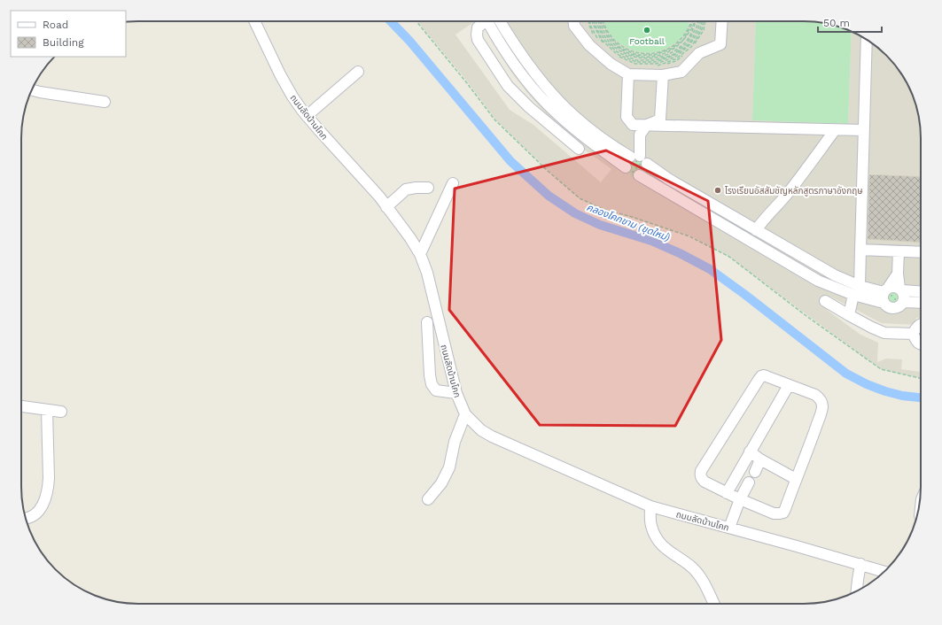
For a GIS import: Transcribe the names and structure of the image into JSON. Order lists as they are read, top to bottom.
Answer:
{
  "streets": {
    "street": ["ถนนลัดบ้านโคก"]
  },
  "water": ["คลองโคกขาม (ขุดใหม่)"],
  "places": ["Football", "โรงเรียนอัสสัมชัญหลักสูตรภาษาอังกฤษ"],
  "legend": ["Road", "Building"],
  "scale_bar": "50 m"
}
